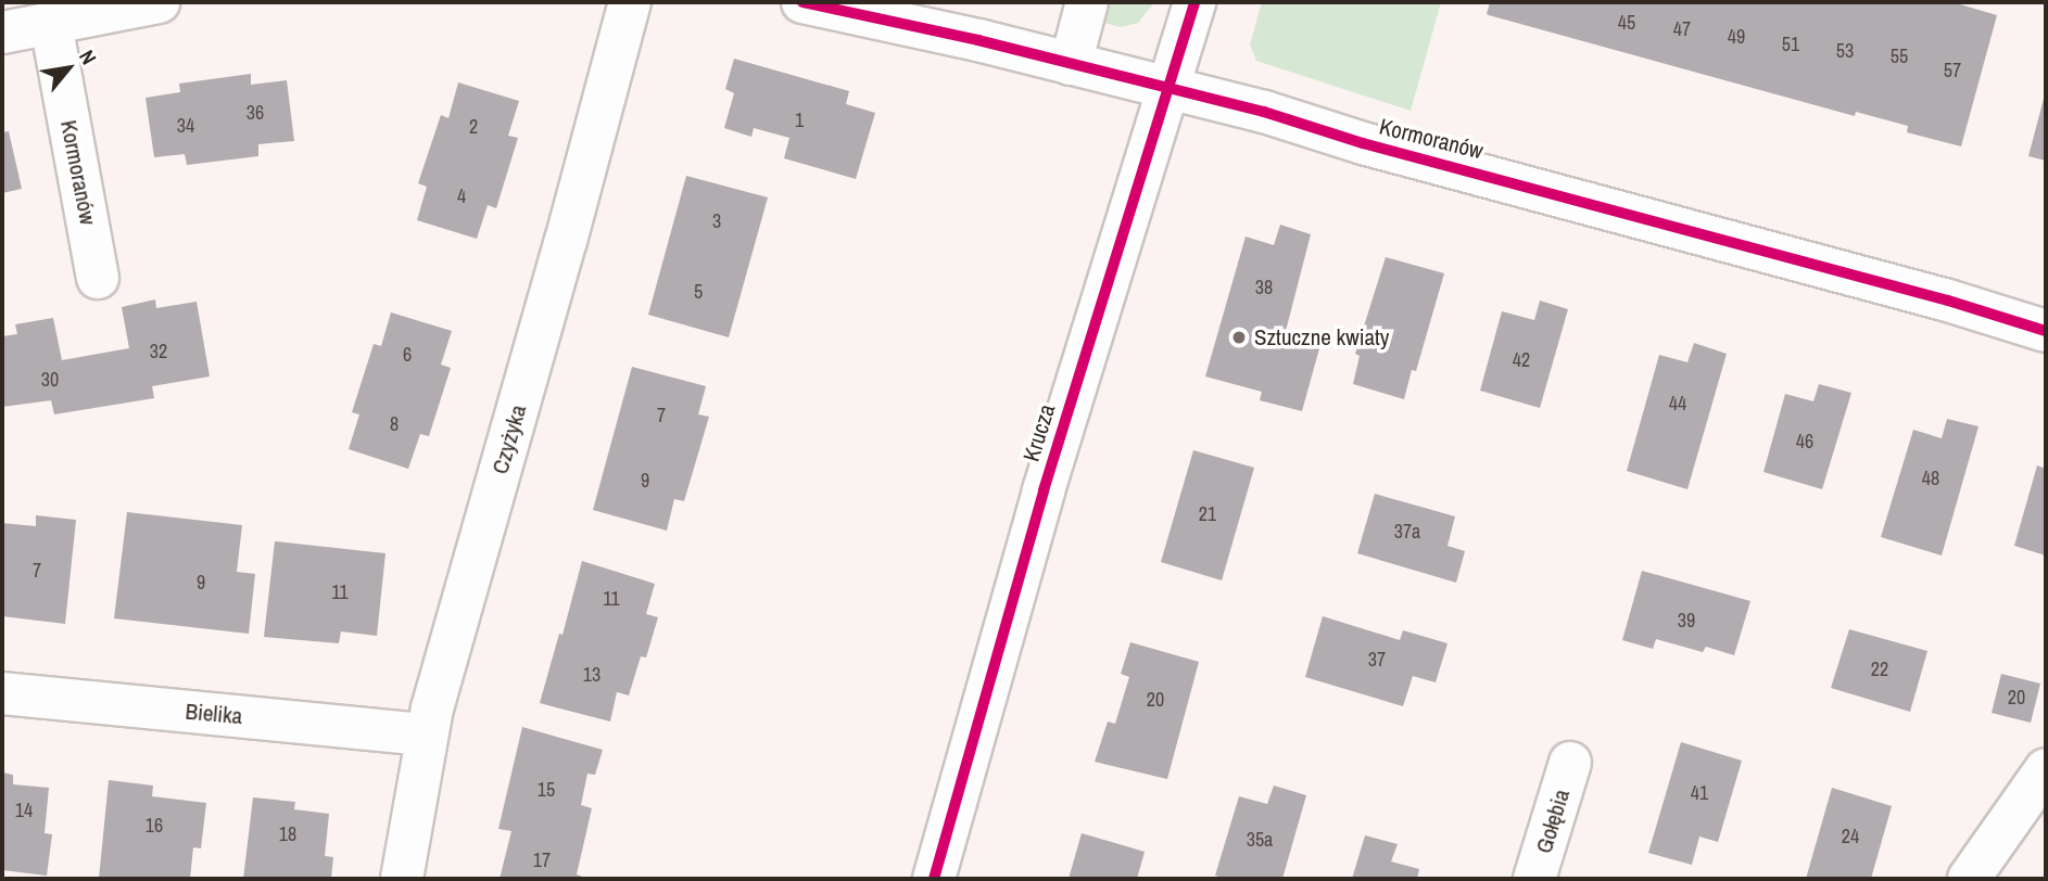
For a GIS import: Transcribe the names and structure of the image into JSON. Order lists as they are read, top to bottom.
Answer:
{
  "streets": {
    "street": [
      "Kormoranów",
      "Krucza",
      "Czyżyka",
      "Bielika",
      "Gołębia"
    ]
  },
  "crossings": [
    ["Kormoranów", "Krucza"],
    ["Czyżyka", "Bielika"]
  ],
  "places": ["Sztuczne kwiaty"],
  "house_numbers": [
    "45",
    "47",
    "49",
    "51",
    "53",
    "55",
    "57",
    "36",
    "1",
    "34",
    "2",
    "4",
    "3",
    "38",
    "5",
    "32",
    "6",
    "42",
    "30",
    "44",
    "7",
    "8",
    "46",
    "48",
    "9",
    "21",
    "37a",
    "7",
    "9",
    "11",
    "11",
    "39",
    "37",
    "22",
    "13",
    "20",
    "20",
    "15",
    "41",
    "14",
    "16",
    "18",
    "24",
    "35a",
    "17"
  ],
  "north": "top right"
}
